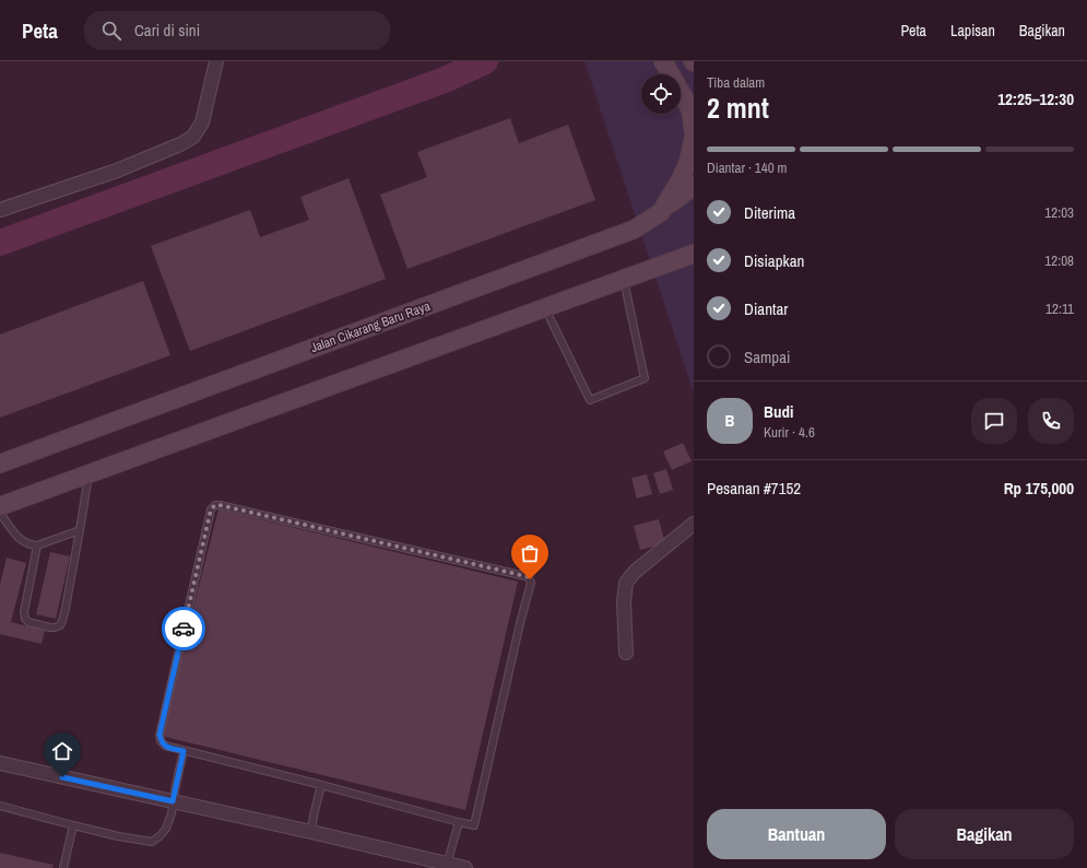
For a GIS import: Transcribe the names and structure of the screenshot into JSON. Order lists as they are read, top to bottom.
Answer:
{
  "streets": {
    "main road": ["Jalan Cikarang Baru Raya"]
  },
  "page": {
    "header": "Peta",
    "search": "Cari di sini",
    "nav": ["Peta", "Lapisan", "Bagikan"],
    "heading": ["2 mnt", "Tiba dalam", "12:25–12:30"],
    "panel": [
      "Budi",
      "Kurir · 4.6",
      "Pesanan #7152",
      "Rp 175,000"
    ],
    "bar": "Diantar · 140 m",
    "list": [
      ["Diterima", "12:03"],
      ["Disiapkan", "12:08"],
      ["Diantar", "12:11"],
      "Sampai"
    ],
    "round": "B",
    "buttons": ["Bantuan", "Bagikan"]
  }
}
